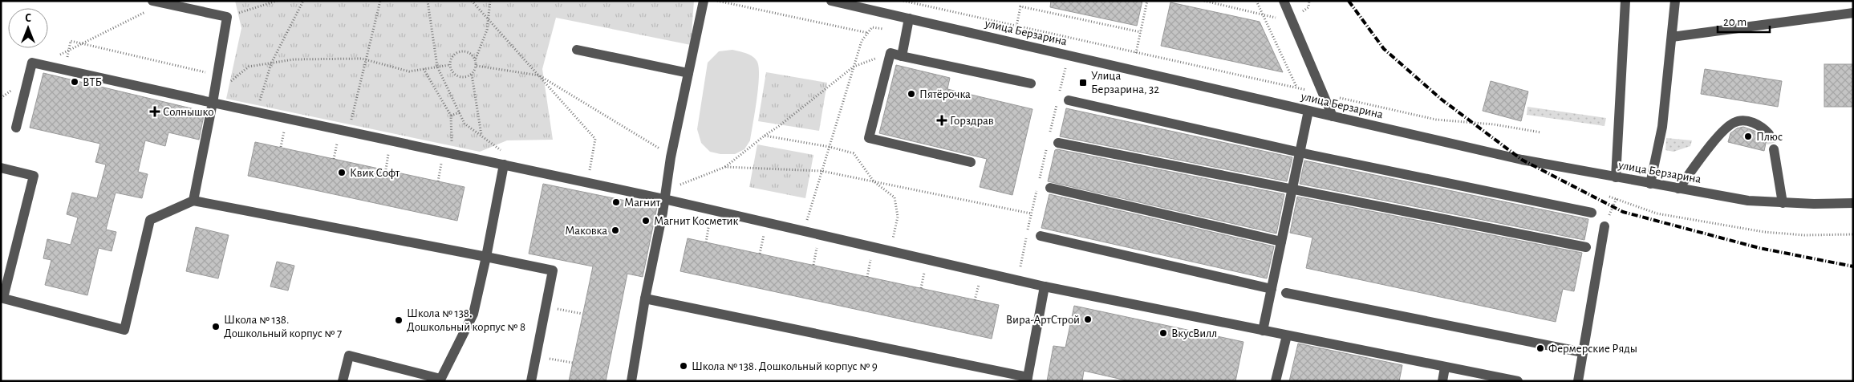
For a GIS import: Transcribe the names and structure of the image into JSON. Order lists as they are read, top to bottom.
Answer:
{
  "streets": {
    "street": ["улица Берзарина"]
  },
  "places": {
    "other": [
      "ВТБ",
      "Пятёрочка",
      "Плюс",
      "Квик Софт",
      "Магнит",
      "Магнит Косметик",
      "Маковка",
      "Вира-АртСтрой",
      "Школа № 138. Дошкольный корпус № 8",
      "Школа № 138. Дошкольный корпус № 7",
      "ВкусВилл",
      "Фермерские Ряды",
      "Школа № 138. Дошкольный корпус № 9"
    ],
    "transit": ["Улица Берзарина, 32"],
    "health": ["Солнышко", "Горздрав"]
  },
  "scale_bar": "20 m",
  "north": "top"
}
